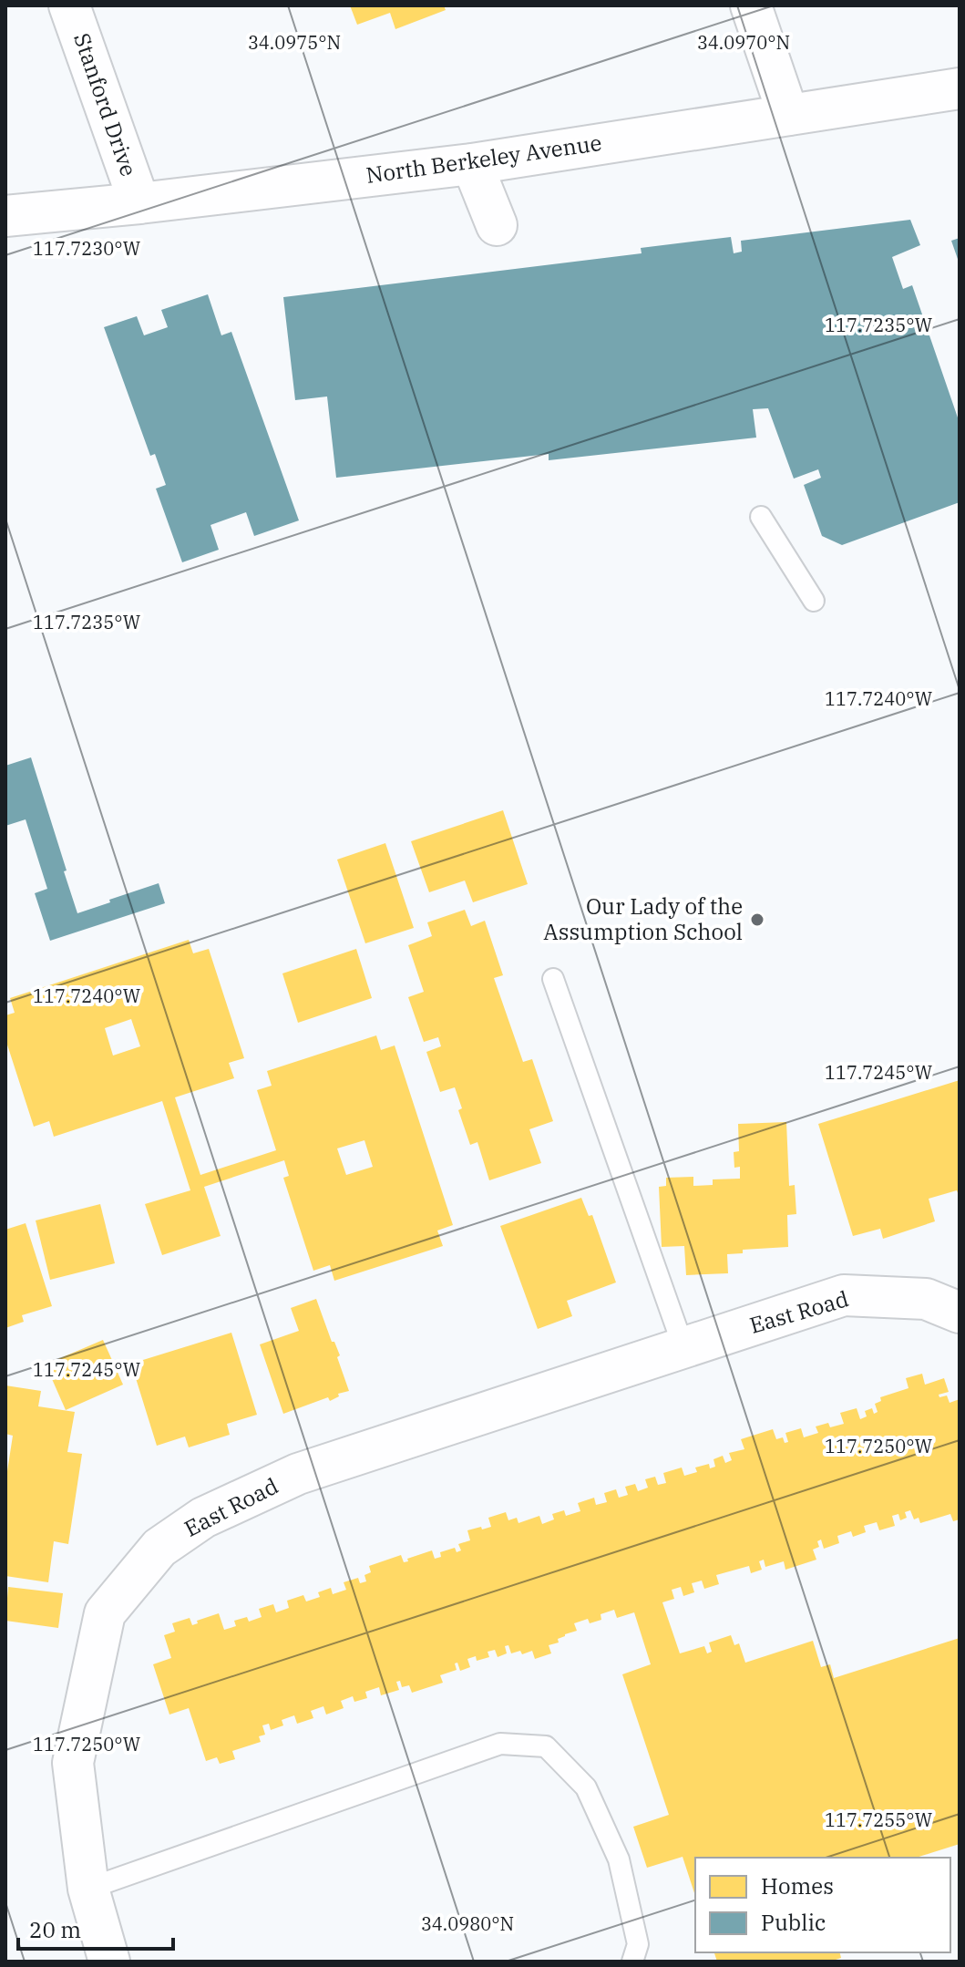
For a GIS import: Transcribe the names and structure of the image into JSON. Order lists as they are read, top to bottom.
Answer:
{
  "streets": {
    "street": ["Stanford Drive", "North Berkeley Avenue", "East Road"]
  },
  "crossings": [
    ["Stanford Drive", "North Berkeley Avenue"]
  ],
  "places": ["Our Lady of the Assumption School"],
  "legend": ["Homes", "Public"],
  "scale_bar": "20 m",
  "coordinates": [
    "34.0975°N",
    "34.0970°N",
    "117.7230°W",
    "117.7235°W",
    "117.7240°W",
    "117.7245°W",
    "117.7250°W",
    "117.7255°W",
    "34.0980°N"
  ]
}
